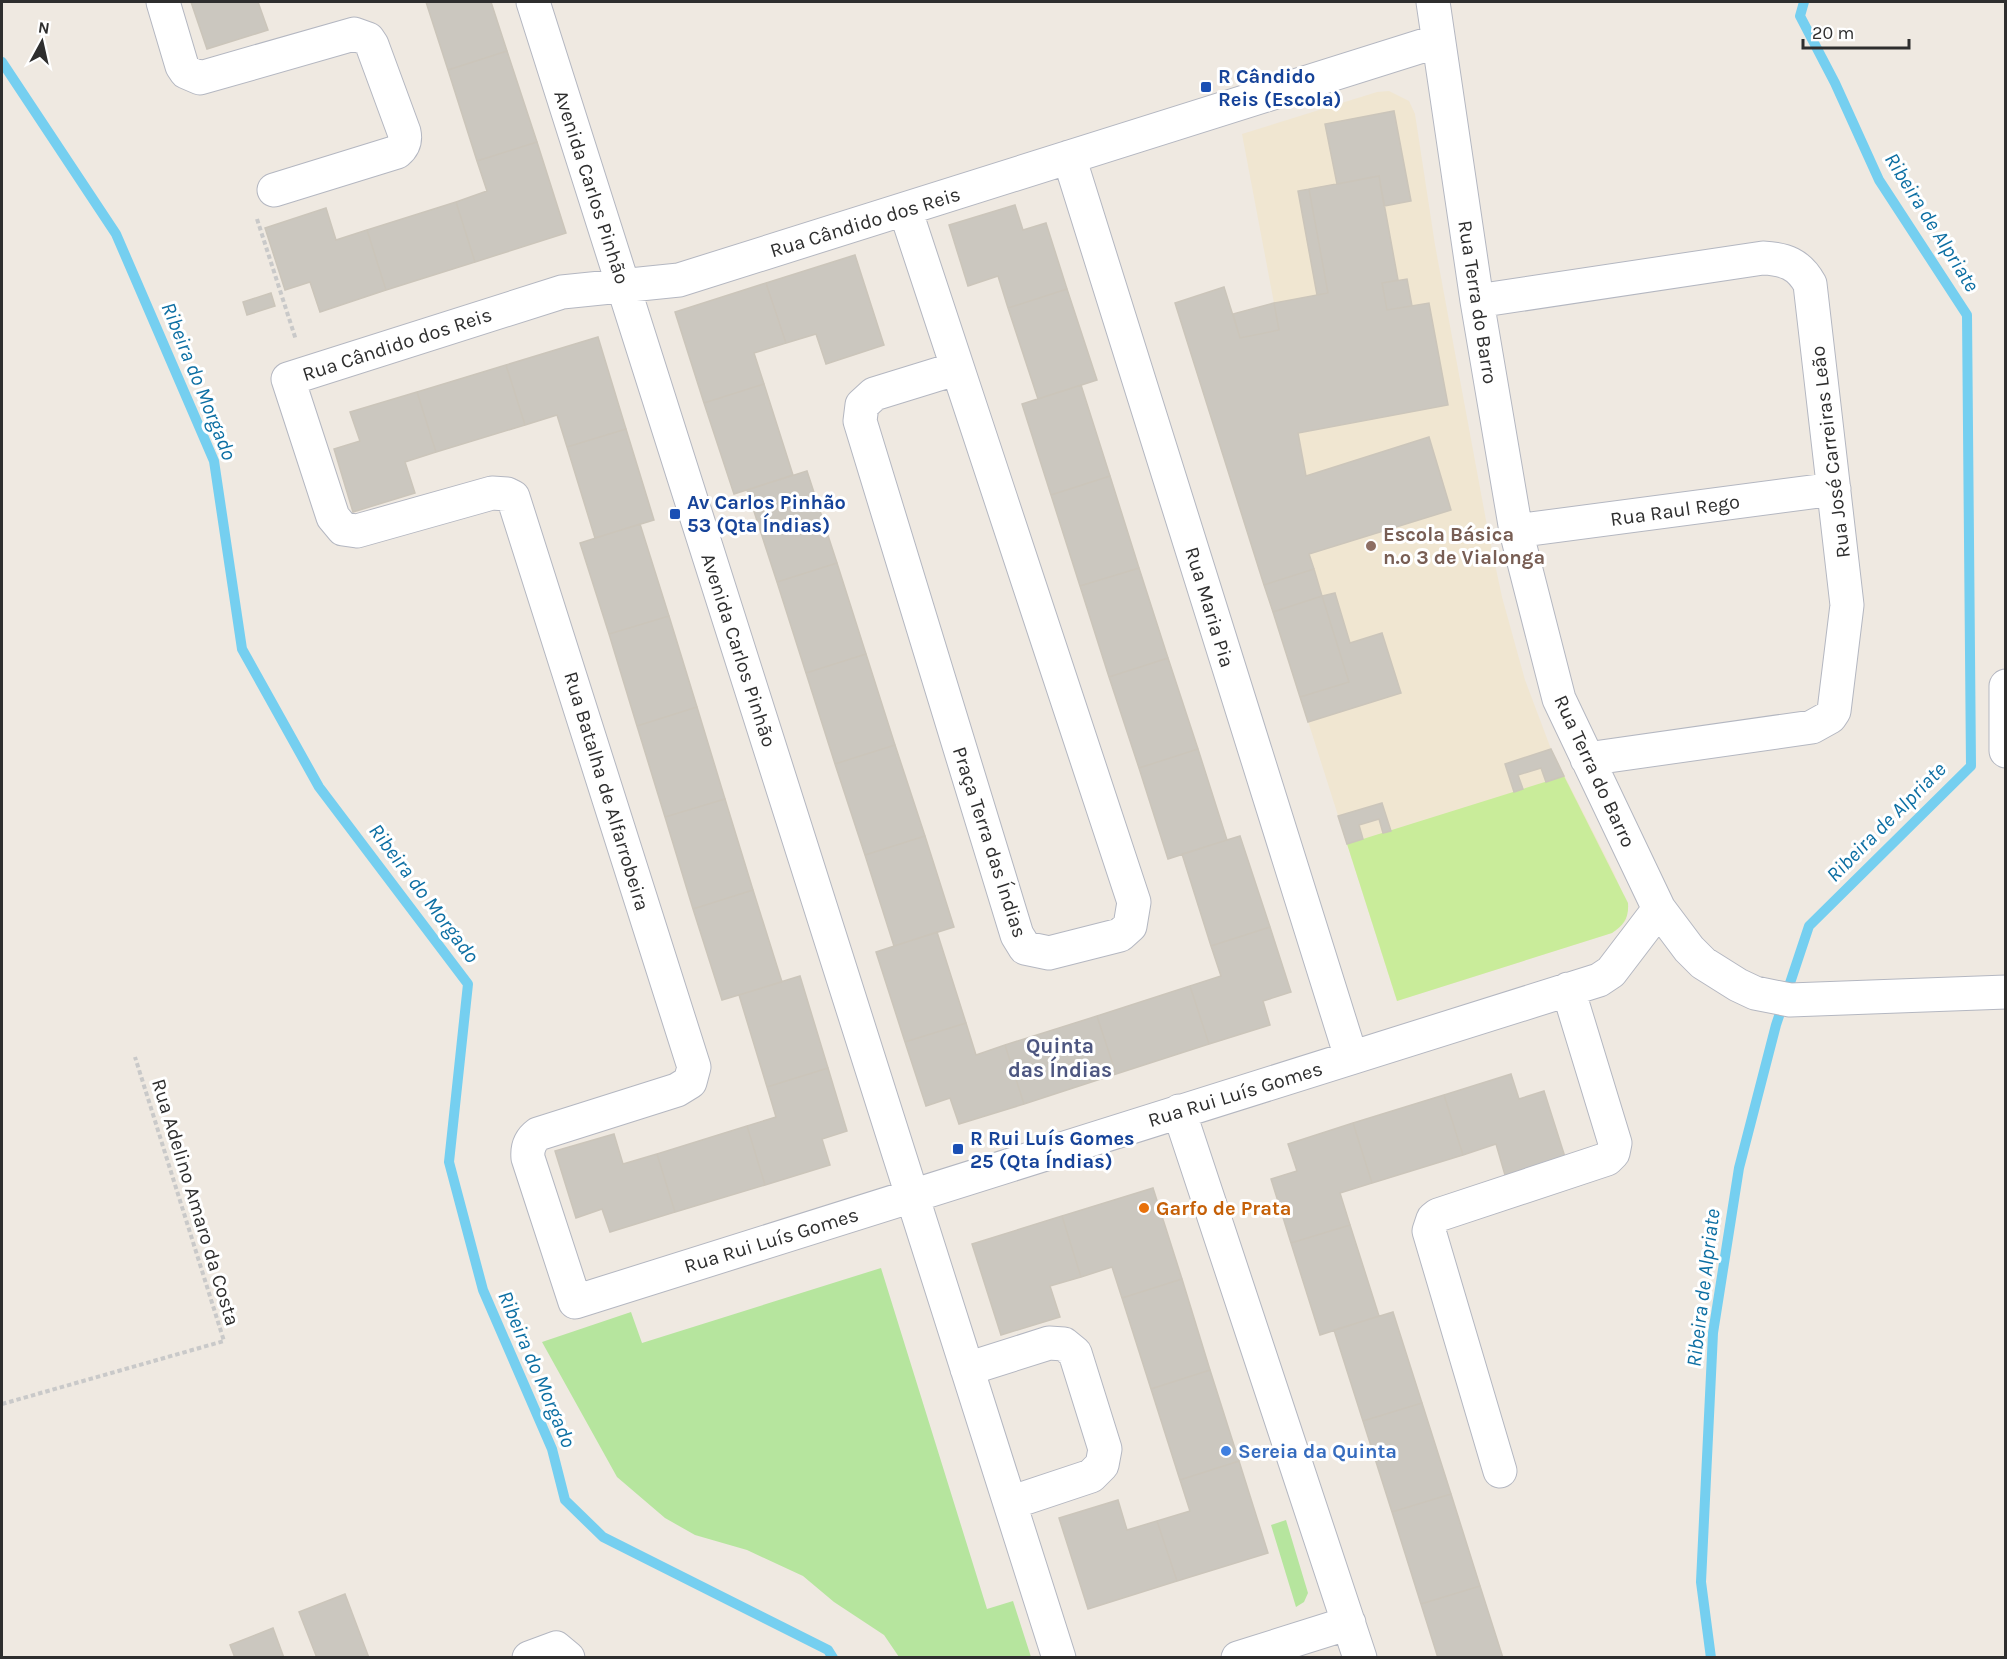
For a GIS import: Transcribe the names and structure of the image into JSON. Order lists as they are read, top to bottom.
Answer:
{
  "streets": {
    "street": [
      "Avenida Carlos Pinhão",
      "Rua Cândido dos Reis",
      "Rua Terra do Barro",
      "Rua José Carreiras Leão",
      "Rua Raul Rego",
      "Rua Maria Pia",
      "Rua Batalha de Alfarrobeira",
      "Praça Terra das Índias",
      "Rua Rui Luís Gomes"
    ],
    "path": ["Rua Adelino Amaro da Costa"]
  },
  "crossings": [
    ["Avenida Carlos Pinhão", "Rua Cândido dos Reis"],
    ["Avenida Carlos Pinhão", "Rua Rui Luís Gomes"],
    ["Rua Cândido dos Reis", "Rua Terra do Barro"],
    ["Rua Cândido dos Reis", "Rua Maria Pia"],
    ["Rua Cândido dos Reis", "Rua Batalha de Alfarrobeira"],
    ["Rua Cândido dos Reis", "Praça Terra das Índias"],
    ["Rua Terra do Barro", "Rua José Carreiras Leão"],
    ["Rua Terra do Barro", "Rua Raul Rego"],
    ["Rua Terra do Barro", "Rua Rui Luís Gomes"],
    ["Rua José Carreiras Leão", "Rua Raul Rego"],
    ["Rua Maria Pia", "Rua Rui Luís Gomes"],
    ["Rua Batalha de Alfarrobeira", "Rua Rui Luís Gomes"]
  ],
  "districts": ["Quinta das Índias"],
  "water": ["Ribeira de Alpriate", "Ribeira do Morgado"],
  "places": {
    "transit": ["R Cândido Reis (Escola)", "Av Carlos Pinhão 53 (Qta Índias)", "R Rui Luís Gomes 25 (Qta Índias)"],
    "other": ["Escola Básica n.º 3 de Vialonga", "Garfo de Prata", "Sereia da Quinta"]
  },
  "scale_bar": "20 m",
  "north": "top"
}
